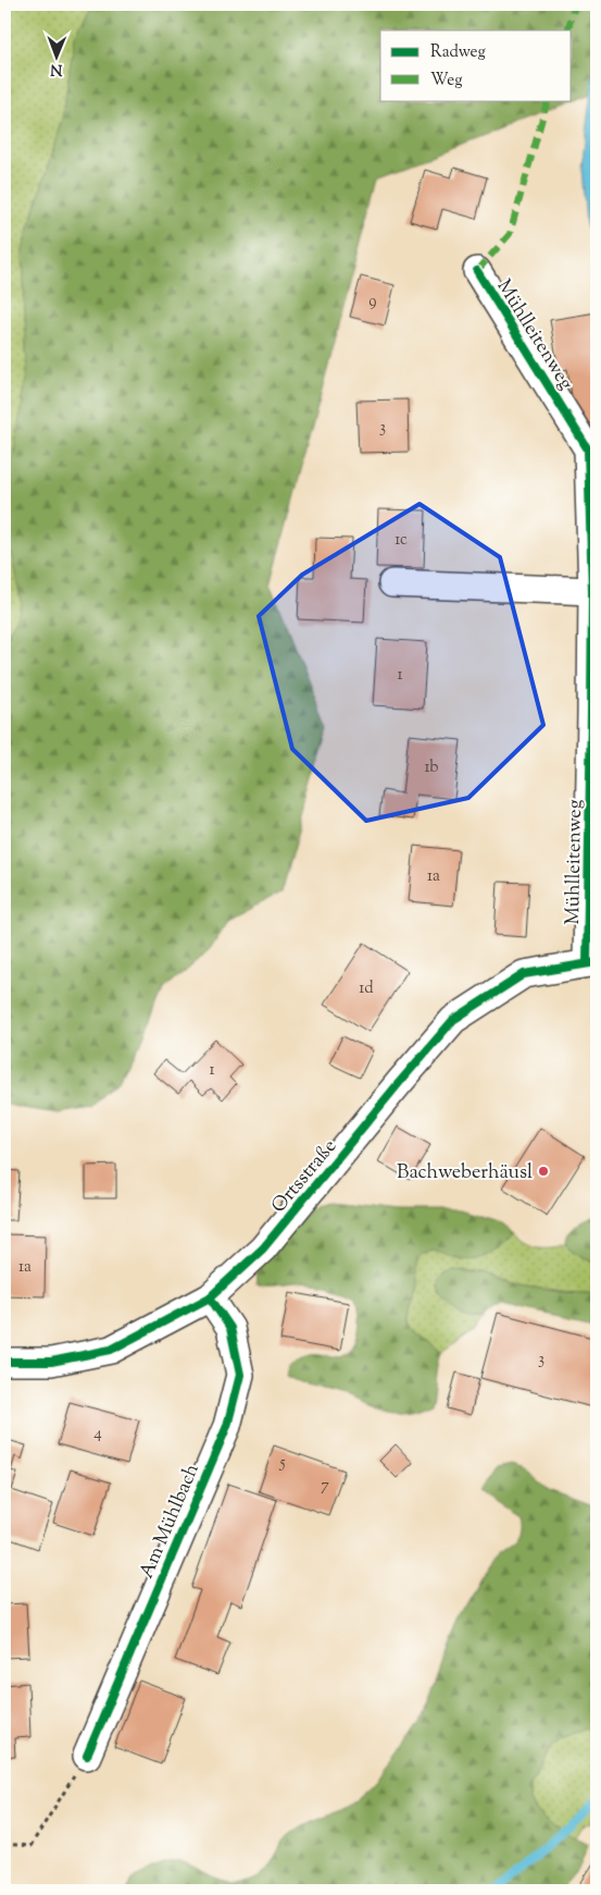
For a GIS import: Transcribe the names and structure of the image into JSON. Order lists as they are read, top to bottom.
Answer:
{
  "streets": {
    "street": ["Mühlleitenweg", "Ortsstraße", "Am Mühlbach"]
  },
  "crossings": [
    ["Mühlleitenweg", "Ortsstraße"],
    ["Ortsstraße", "Am Mühlbach"]
  ],
  "places": ["Bachweberhäusl"],
  "house_numbers": [
    "9",
    "3",
    "1c",
    "1",
    "1b",
    "1a",
    "1d",
    "1",
    "1a",
    "3",
    "4",
    "5",
    "7"
  ],
  "legend": ["Radweg", "Weg"],
  "north": "bottom"
}
